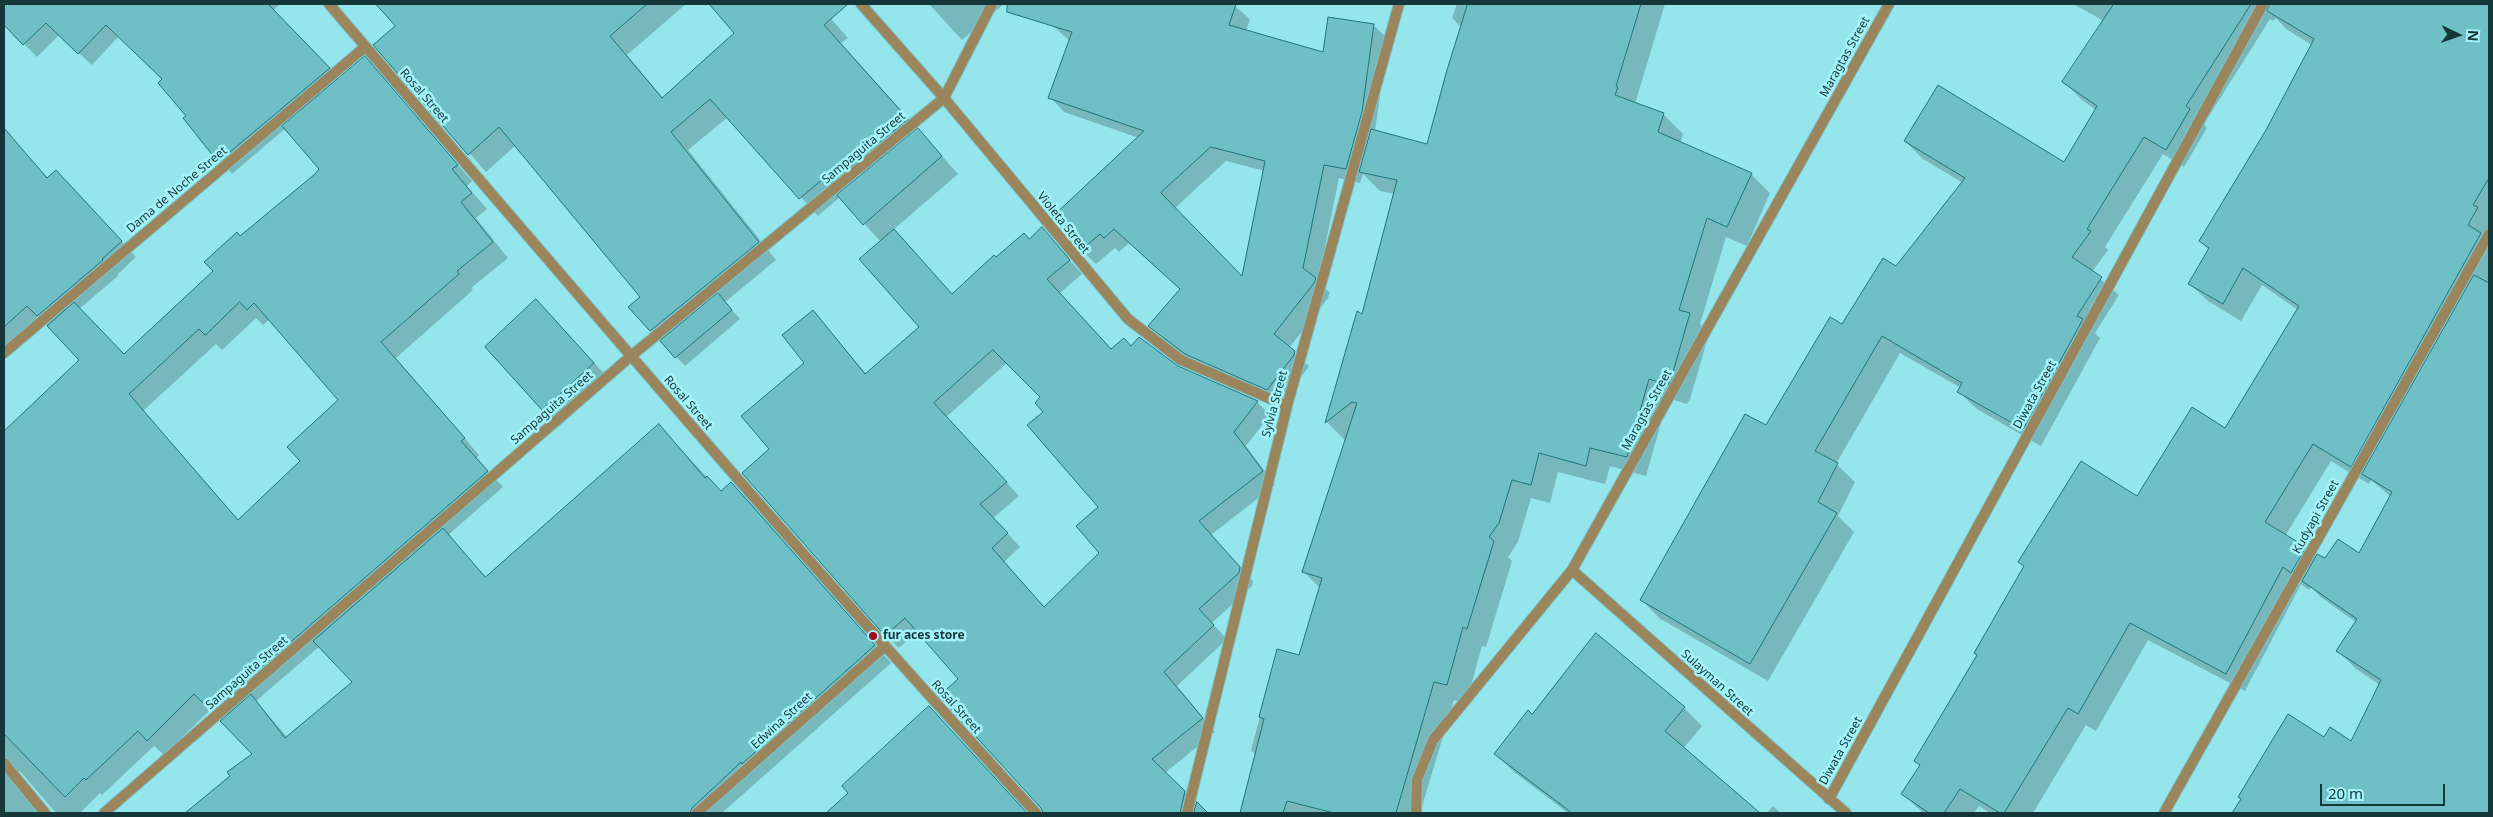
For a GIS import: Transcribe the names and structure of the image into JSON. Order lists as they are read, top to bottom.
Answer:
{
  "streets": {
    "street": [
      "Maragtas Street",
      "Rosal Street",
      "Sampaguita Street",
      "Dama de Noche Street",
      "Violeta Street",
      "Diwata Street",
      "Sylvia Street",
      "Kudyapi Street",
      "Sulayman Street",
      "Edwina Street"
    ]
  },
  "crossings": [
    ["Maragtas Street", "Sulayman Street"],
    ["Rosal Street", "Sampaguita Street"],
    ["Rosal Street", "Dama de Noche Street"],
    ["Rosal Street", "Edwina Street"],
    ["Sampaguita Street", "Violeta Street"],
    ["Violeta Street", "Sylvia Street"],
    ["Diwata Street", "Sulayman Street"]
  ],
  "places": ["fur aces store"],
  "scale_bar": "20 m",
  "north": "right"
}
